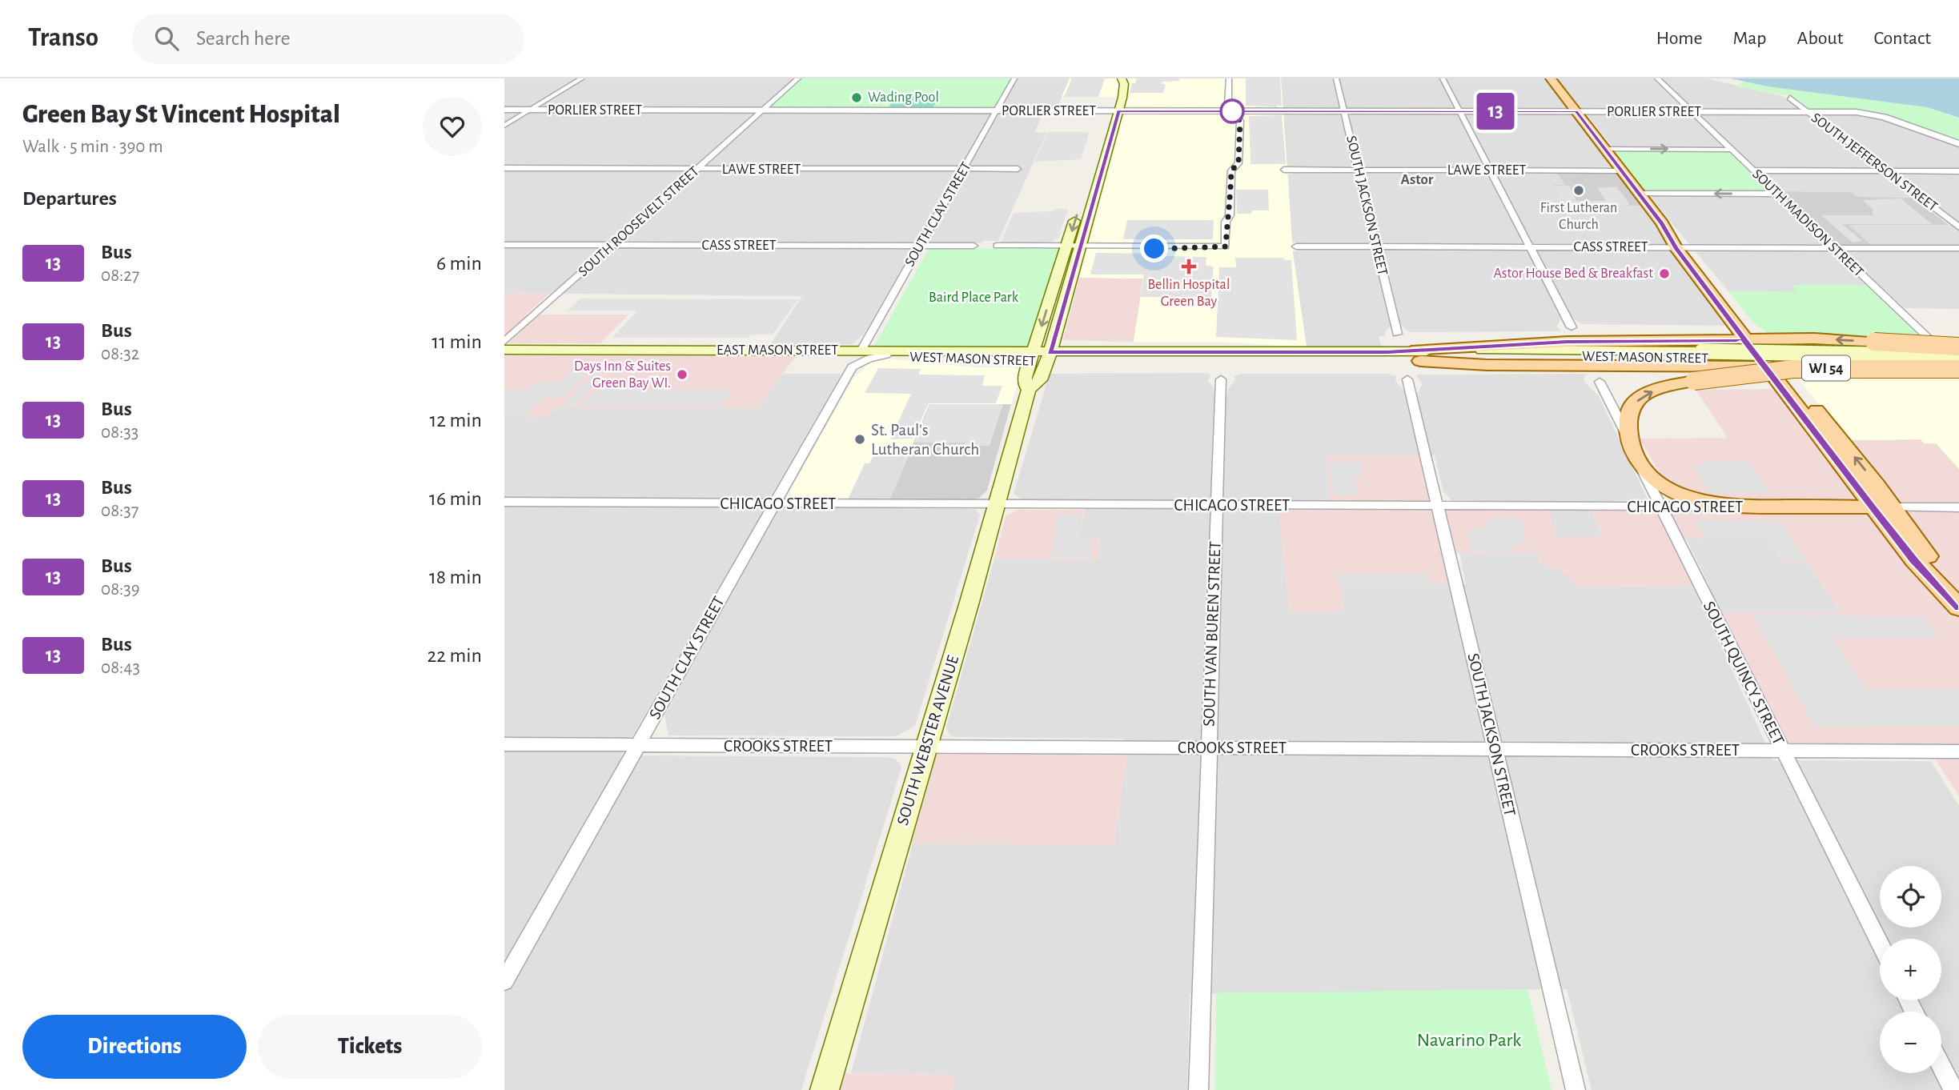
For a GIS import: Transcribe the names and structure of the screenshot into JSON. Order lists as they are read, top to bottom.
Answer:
{
  "streets": {
    "main road": [
      "EAST MASON STREET",
      "WEST MASON STREET",
      "WI 54",
      "CHICAGO STREET",
      "SOUTH QUINCY STREET",
      "SOUTH WEBSTER AVENUE"
    ],
    "street": [
      "PORLIER STREET",
      "SOUTH JEFFERSON STREET",
      "LAWE STREET",
      "SOUTH JACKSON STREET",
      "SOUTH CLAY STREET",
      "SOUTH ROOSEVELT STREET",
      "SOUTH MADISON STREET",
      "CASS STREET",
      "SOUTH VAN BUREN STREET",
      "CROOKS STREET"
    ]
  },
  "crossings": [
    ["PORLIER STREET", "SOUTH JEFFERSON STREET"],
    ["PORLIER STREET", "SOUTH JACKSON STREET"],
    ["PORLIER STREET", "SOUTH CLAY STREET"],
    ["PORLIER STREET", "SOUTH ROOSEVELT STREET"],
    ["PORLIER STREET", "SOUTH MADISON STREET"],
    ["PORLIER STREET", "SOUTH WEBSTER AVENUE"],
    ["LAWE STREET", "SOUTH JACKSON STREET"],
    ["LAWE STREET", "SOUTH CLAY STREET"],
    ["LAWE STREET", "SOUTH ROOSEVELT STREET"],
    ["SOUTH JACKSON STREET", "CASS STREET"],
    ["SOUTH JACKSON STREET", "CHICAGO STREET"],
    ["SOUTH JACKSON STREET", "CROOKS STREET"],
    ["SOUTH CLAY STREET", "CASS STREET"],
    ["SOUTH CLAY STREET", "EAST MASON STREET"],
    ["SOUTH CLAY STREET", "WEST MASON STREET"],
    ["SOUTH CLAY STREET", "CHICAGO STREET"],
    ["SOUTH CLAY STREET", "CROOKS STREET"],
    ["SOUTH ROOSEVELT STREET", "CASS STREET"],
    ["SOUTH MADISON STREET", "CASS STREET"],
    ["SOUTH MADISON STREET", "WEST MASON STREET"],
    ["SOUTH MADISON STREET", "WI 54"],
    ["EAST MASON STREET", "WEST MASON STREET"],
    ["EAST MASON STREET", "SOUTH WEBSTER AVENUE"],
    ["WEST MASON STREET", "WI 54"],
    ["WEST MASON STREET", "SOUTH WEBSTER AVENUE"],
    ["WI 54", "CHICAGO STREET"],
    ["WI 54", "SOUTH QUINCY STREET"],
    ["CHICAGO STREET", "SOUTH VAN BUREN STREET"],
    ["CHICAGO STREET", "SOUTH QUINCY STREET"],
    ["CHICAGO STREET", "SOUTH WEBSTER AVENUE"],
    ["SOUTH VAN BUREN STREET", "CROOKS STREET"],
    ["SOUTH QUINCY STREET", "CROOKS STREET"],
    ["SOUTH WEBSTER AVENUE", "CROOKS STREET"]
  ],
  "districts": ["Astor"],
  "parks": ["Baird Place Park", "Navarino Park"],
  "places": {
    "other": [
      "Wading Pool",
      "First Lutheran Church",
      "Astor House Bed & Breakfast",
      "Days Inn & Suites Green Bay WI.",
      "St. Paul's Lutheran Church"
    ],
    "health": ["Bellin Hospital Green Bay"]
  },
  "lines": ["bus line 13"],
  "page": {
    "header": "Transo",
    "search": "Search here",
    "nav": [
      "Home",
      "Map",
      "About",
      "Contact"
    ],
    "heading": [
      ["Green Bay St Vincent Hospital", "Walk · 5 min · 390 m"],
      "Departures"
    ],
    "on_map": "13",
    "list": [
      {
        "mark": "13",
        "name": "Bus",
        "note": "08:27",
        "value": "6 min"
      },
      {
        "mark": "13",
        "name": "Bus",
        "note": "08:32",
        "value": "11 min"
      },
      {
        "mark": "13",
        "name": "Bus",
        "note": "08:33",
        "value": "12 min"
      },
      {
        "mark": "13",
        "name": "Bus",
        "note": "08:37",
        "value": "16 min"
      },
      {
        "mark": "13",
        "name": "Bus",
        "note": "08:39",
        "value": "18 min"
      },
      {
        "mark": "13",
        "name": "Bus",
        "note": "08:43",
        "value": "22 min"
      }
    ],
    "map_buttons": ["+", "−"],
    "buttons": ["Directions", "Tickets"]
  }
}
